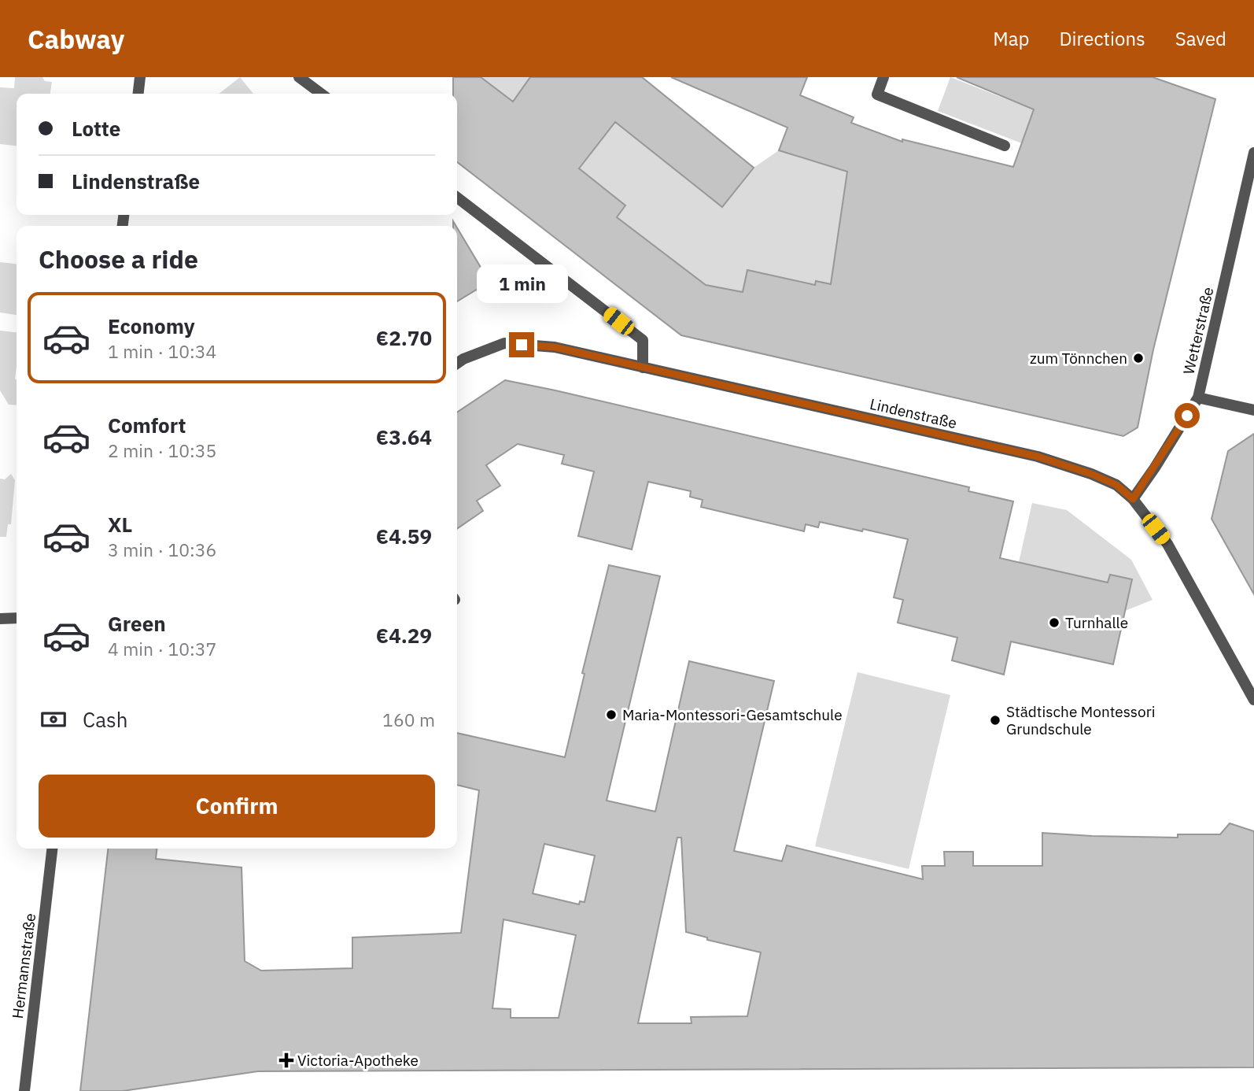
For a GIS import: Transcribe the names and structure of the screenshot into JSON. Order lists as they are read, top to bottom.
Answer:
{
  "streets": {
    "street": ["Wetterstraße", "Lindenstraße", "Hermannstraße"]
  },
  "crossings": [
    ["Wetterstraße", "Lindenstraße"]
  ],
  "places": {
    "other": [
      "zum Tönnchen",
      "Turnhalle",
      "Maria-Montessori-Gesamtschule",
      "Städtische Montessori Grundschule"
    ],
    "health": ["Victoria-Apotheke"]
  },
  "page": {
    "header": "Cabway",
    "nav": ["Map", "Directions", "Saved"],
    "banner": ["Lotte", "Lindenstraße"],
    "heading": "Choose a ride",
    "bubble": "1 min",
    "list": [
      {
        "name": "Economy",
        "note": "1 min · 10:34",
        "value": "€2.70"
      },
      {
        "name": "Comfort",
        "note": "2 min · 10:35",
        "value": "€3.64"
      },
      {
        "name": "XL",
        "note": "3 min · 10:36",
        "value": "€4.59"
      },
      {
        "name": "Green",
        "note": "4 min · 10:37",
        "value": "€4.29"
      }
    ],
    "pay": ["Cash", "160 m"],
    "buttons": "Confirm"
  }
}
